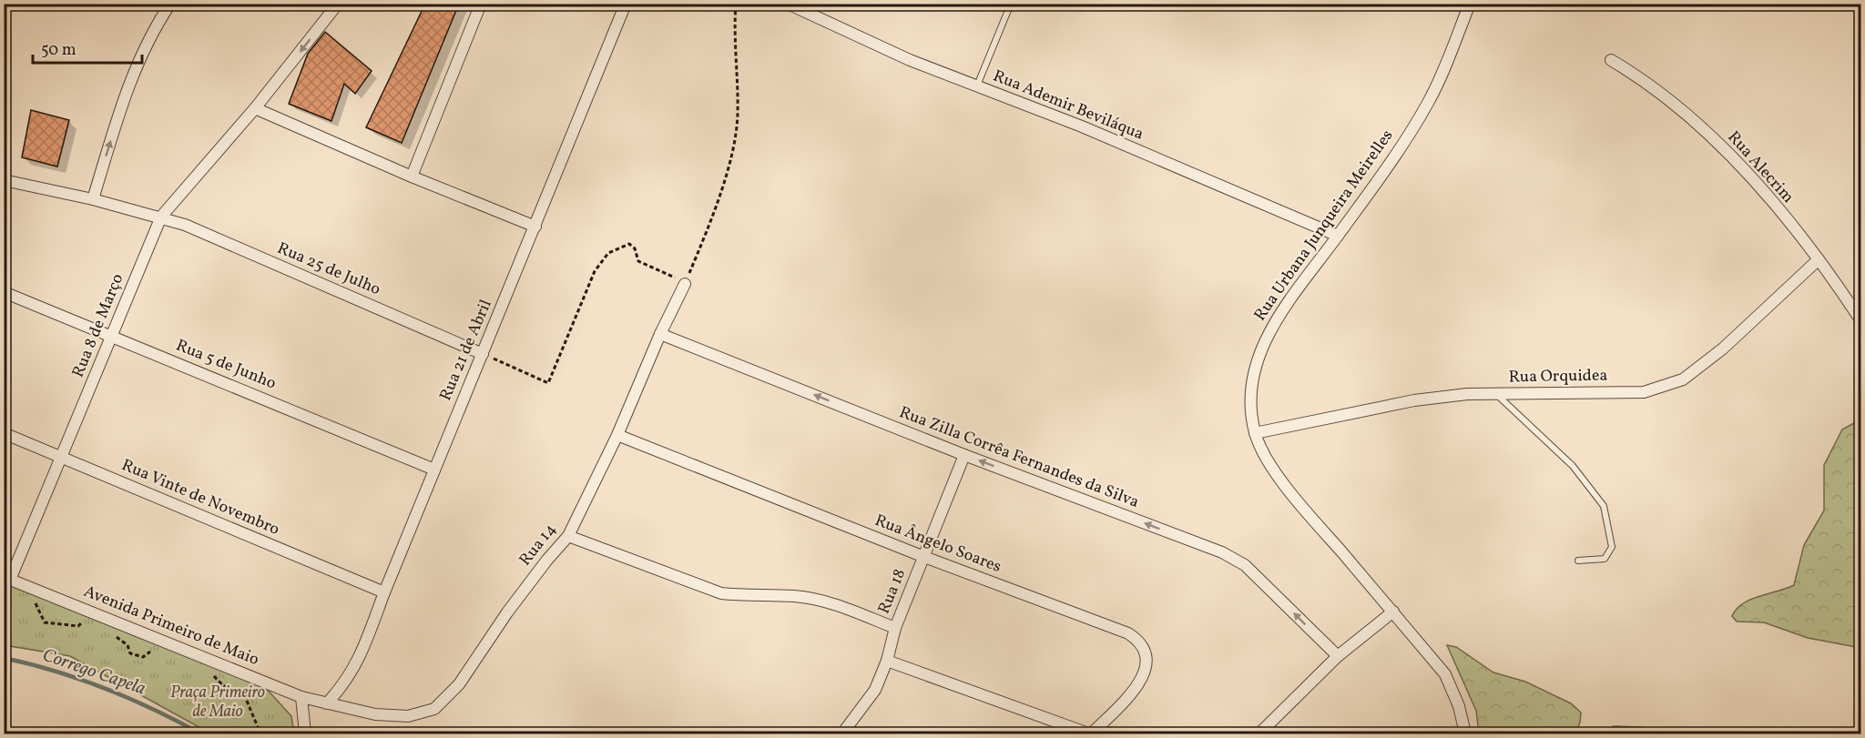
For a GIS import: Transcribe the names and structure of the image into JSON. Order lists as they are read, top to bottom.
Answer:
{
  "streets": {
    "street": [
      "Rua Ademir Beviláqua",
      "Rua Alecrim",
      "Rua Urbana Junqueira Meirelles",
      "Rua 25 de Julho",
      "Rua 8 de Março",
      "Rua 21 de Abril",
      "Rua 5 de Junho",
      "Rua Orquidea",
      "Rua Zilla Corrêa Fernandes da Silva",
      "Rua Vinte de Novembro",
      "Rua Ângelo Soares",
      "Rua 14",
      "Rua 18",
      "Avenida Primeiro de Maio"
    ]
  },
  "crossings": [
    ["Rua Ademir Beviláqua", "Rua Urbana Junqueira Meirelles"],
    ["Rua Alecrim", "Rua Orquidea"],
    ["Rua Urbana Junqueira Meirelles", "Rua Orquidea"],
    ["Rua 25 de Julho", "Rua 8 de Março"],
    ["Rua 25 de Julho", "Rua 21 de Abril"],
    ["Rua 8 de Março", "Rua 5 de Junho"],
    ["Rua 8 de Março", "Rua Vinte de Novembro"],
    ["Rua 8 de Março", "Avenida Primeiro de Maio"],
    ["Rua 21 de Abril", "Rua 5 de Junho"],
    ["Rua 21 de Abril", "Rua Vinte de Novembro"],
    ["Rua 21 de Abril", "Rua 14"],
    ["Rua 21 de Abril", "Avenida Primeiro de Maio"],
    ["Rua Zilla Corrêa Fernandes da Silva", "Rua 14"],
    ["Rua Zilla Corrêa Fernandes da Silva", "Rua 18"],
    ["Rua Ângelo Soares", "Rua 14"],
    ["Rua Ângelo Soares", "Rua 18"],
    ["Rua 14", "Avenida Primeiro de Maio"]
  ],
  "one_way": ["Rua Zilla Corrêa Fernandes da Silva"],
  "water": ["Corrego Capela"],
  "parks": ["Praça Primeiro de Maio"],
  "scale_bar": "50 m"
}
